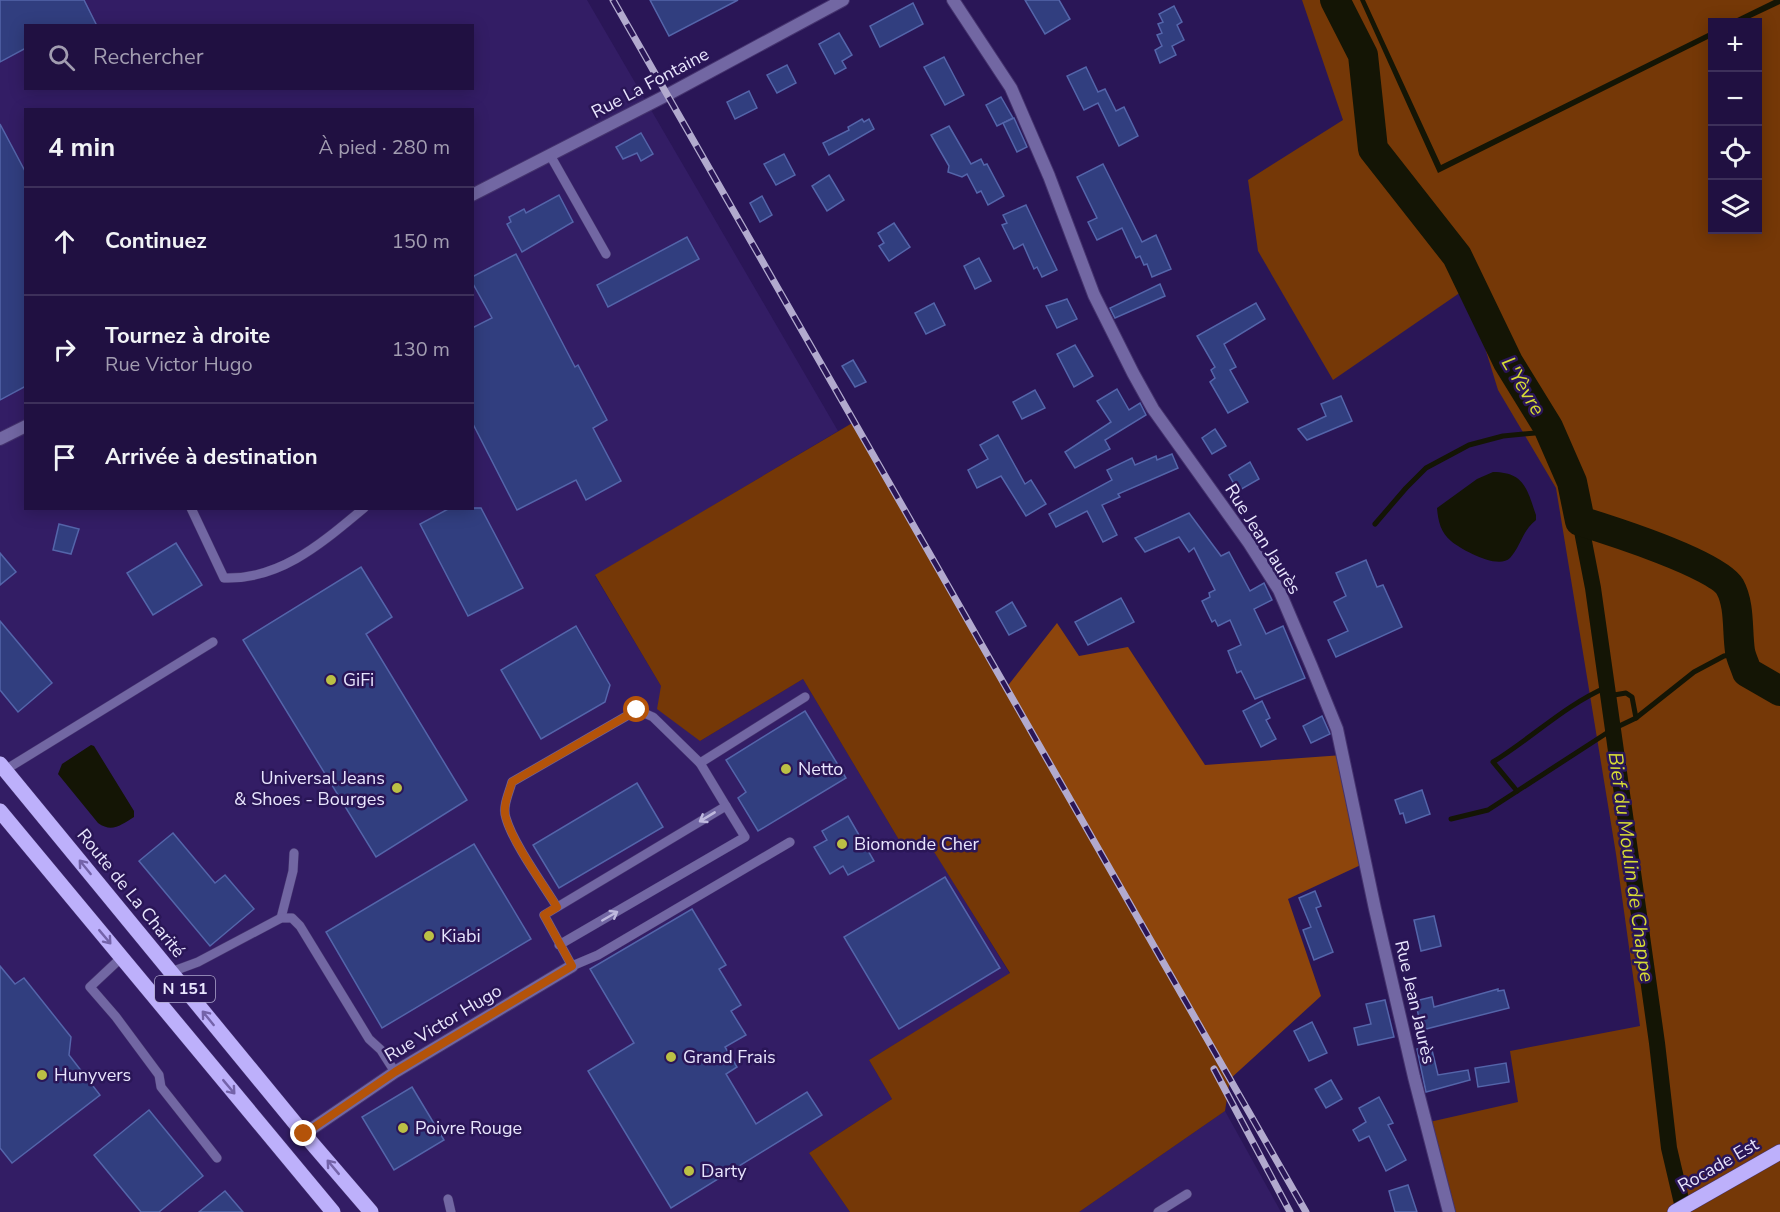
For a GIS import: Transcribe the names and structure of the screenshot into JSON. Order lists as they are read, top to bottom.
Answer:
{
  "streets": {
    "main road": ["Route de La Charité", "N 151", "Rocade Est"],
    "street": ["Rue La Fontaine", "Rue Jean Jaurès", "Rue Victor Hugo"]
  },
  "crossings": [
    ["Route de La Charité", "Rue Victor Hugo"]
  ],
  "water": ["L'Yèvre", "Bief du Moulin de Chappe"],
  "places": [
    "GiFi",
    "Netto",
    "Universal Jeans & Shoes - Bourges",
    "Biomonde Cher",
    "Kiabi",
    "Grand Frais",
    "Hunyvers",
    "Poivre Rouge",
    "Darty"
  ],
  "page": {
    "map_buttons": ["+", "−"],
    "search": "Rechercher",
    "heading": ["4 min", "À pied · 280 m"],
    "list": [
      ["Continuez", "150 m"],
      ["Tournez à droite", "Rue Victor Hugo", "130 m"],
      "Arrivée à destination"
    ]
  }
}
